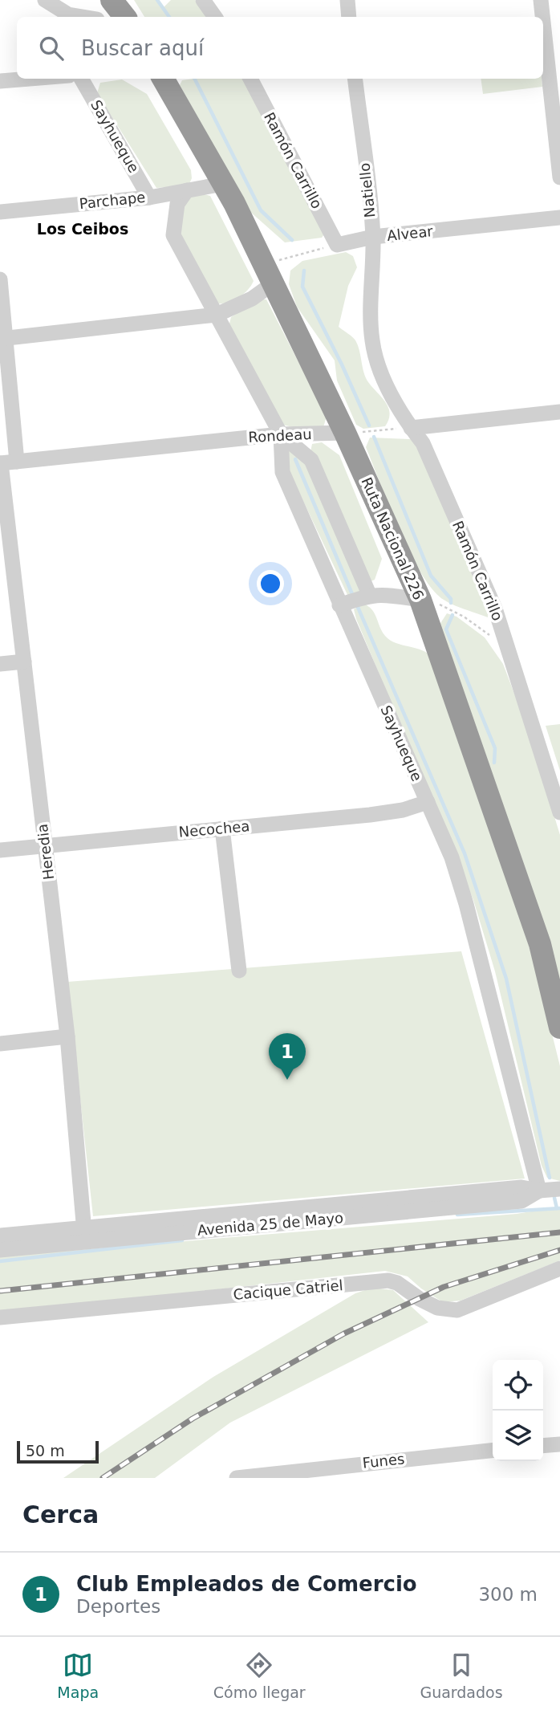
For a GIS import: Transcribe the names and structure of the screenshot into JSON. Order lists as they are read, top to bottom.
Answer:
{
  "streets": {
    "highway": ["Ruta Nacional 226"],
    "street": [
      "Sayhueque",
      "Ramón Carrillo",
      "Natiello",
      "Parchape",
      "Alvear",
      "Rondeau",
      "Necochea",
      "Heredia",
      "Avenida 25 de Mayo",
      "Cacique Catriel",
      "Funes"
    ]
  },
  "crossings": [
    ["Sayhueque", "Parchape"],
    ["Sayhueque", "Rondeau"],
    ["Sayhueque", "Necochea"],
    ["Sayhueque", "Avenida 25 de Mayo"],
    ["Ramón Carrillo", "Natiello"],
    ["Ramón Carrillo", "Alvear"],
    ["Natiello", "Alvear"],
    ["Parchape", "Ruta Nacional 226"],
    ["Rondeau", "Ruta Nacional 226"],
    ["Rondeau", "Heredia"],
    ["Necochea", "Heredia"],
    ["Heredia", "Avenida 25 de Mayo"]
  ],
  "districts": ["Los Ceibos"],
  "scale_bar": "50 m",
  "page": {
    "search": "Buscar aquí",
    "pins": "1",
    "scale": "50 m",
    "heading": "Cerca",
    "list": [
      {
        "mark": "1",
        "name": "Club Empleados de Comercio",
        "note": "Deportes",
        "value": "300 m"
      }
    ],
    "nav": ["Mapa", "Cómo llegar", "Guardados"]
  }
}
